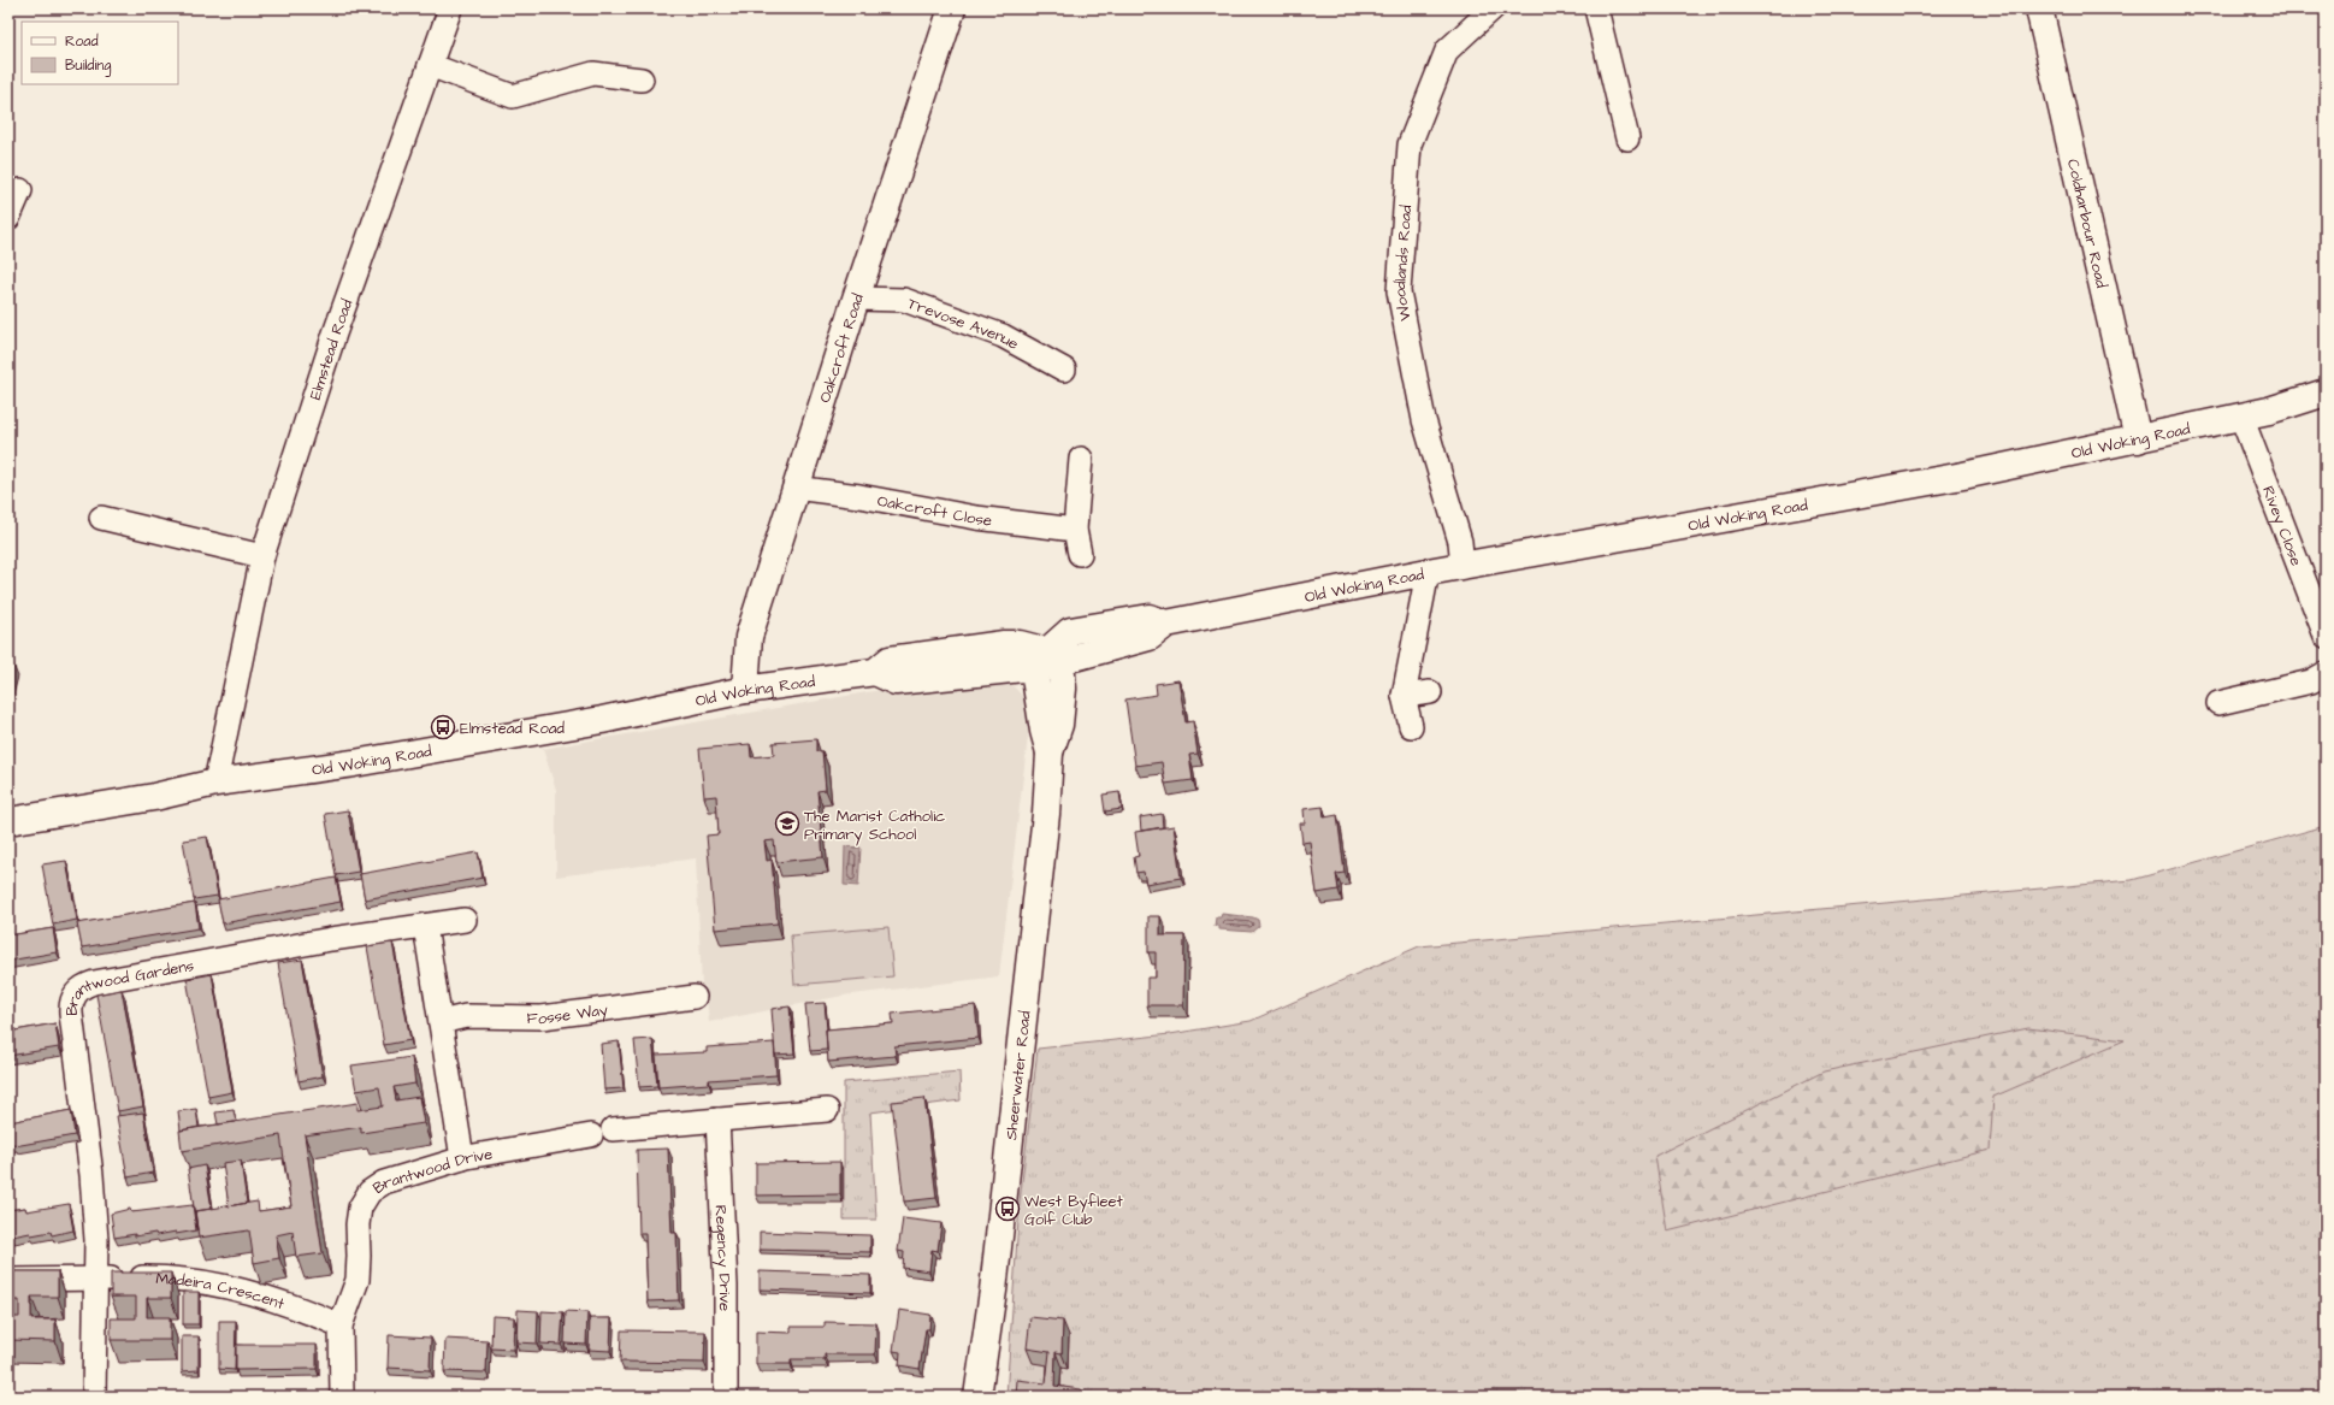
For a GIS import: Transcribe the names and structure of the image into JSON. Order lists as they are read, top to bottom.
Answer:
{
  "streets": {
    "main road": [
      "Coldharbour Road",
      "Oakcroft Road",
      "Old Woking Road",
      "Sheerwater Road"
    ],
    "street": [
      "Woodlands Road",
      "Trevose Avenue",
      "Elmstead Road",
      "Oakcroft Close",
      "Rivey Close",
      "Brantwood Gardens",
      "Fosse Way",
      "Brantwood Drive",
      "Regency Drive",
      "Madeira Crescent"
    ]
  },
  "crossings": [
    ["Coldharbour Road", "Old Woking Road"],
    ["Woodlands Road", "Old Woking Road"],
    ["Trevose Avenue", "Oakcroft Road"],
    ["Oakcroft Road", "Old Woking Road"],
    ["Oakcroft Road", "Oakcroft Close"],
    ["Elmstead Road", "Old Woking Road"],
    ["Old Woking Road", "Rivey Close"],
    ["Old Woking Road", "Sheerwater Road"],
    ["Brantwood Gardens", "Madeira Crescent"],
    ["Brantwood Drive", "Madeira Crescent"]
  ],
  "places": {
    "bus stop": ["Elmstead Road", "West Byfleet Golf Club"],
    "school or university": ["The Marist Catholic Primary School"]
  },
  "legend": ["Road", "Building"]
}
